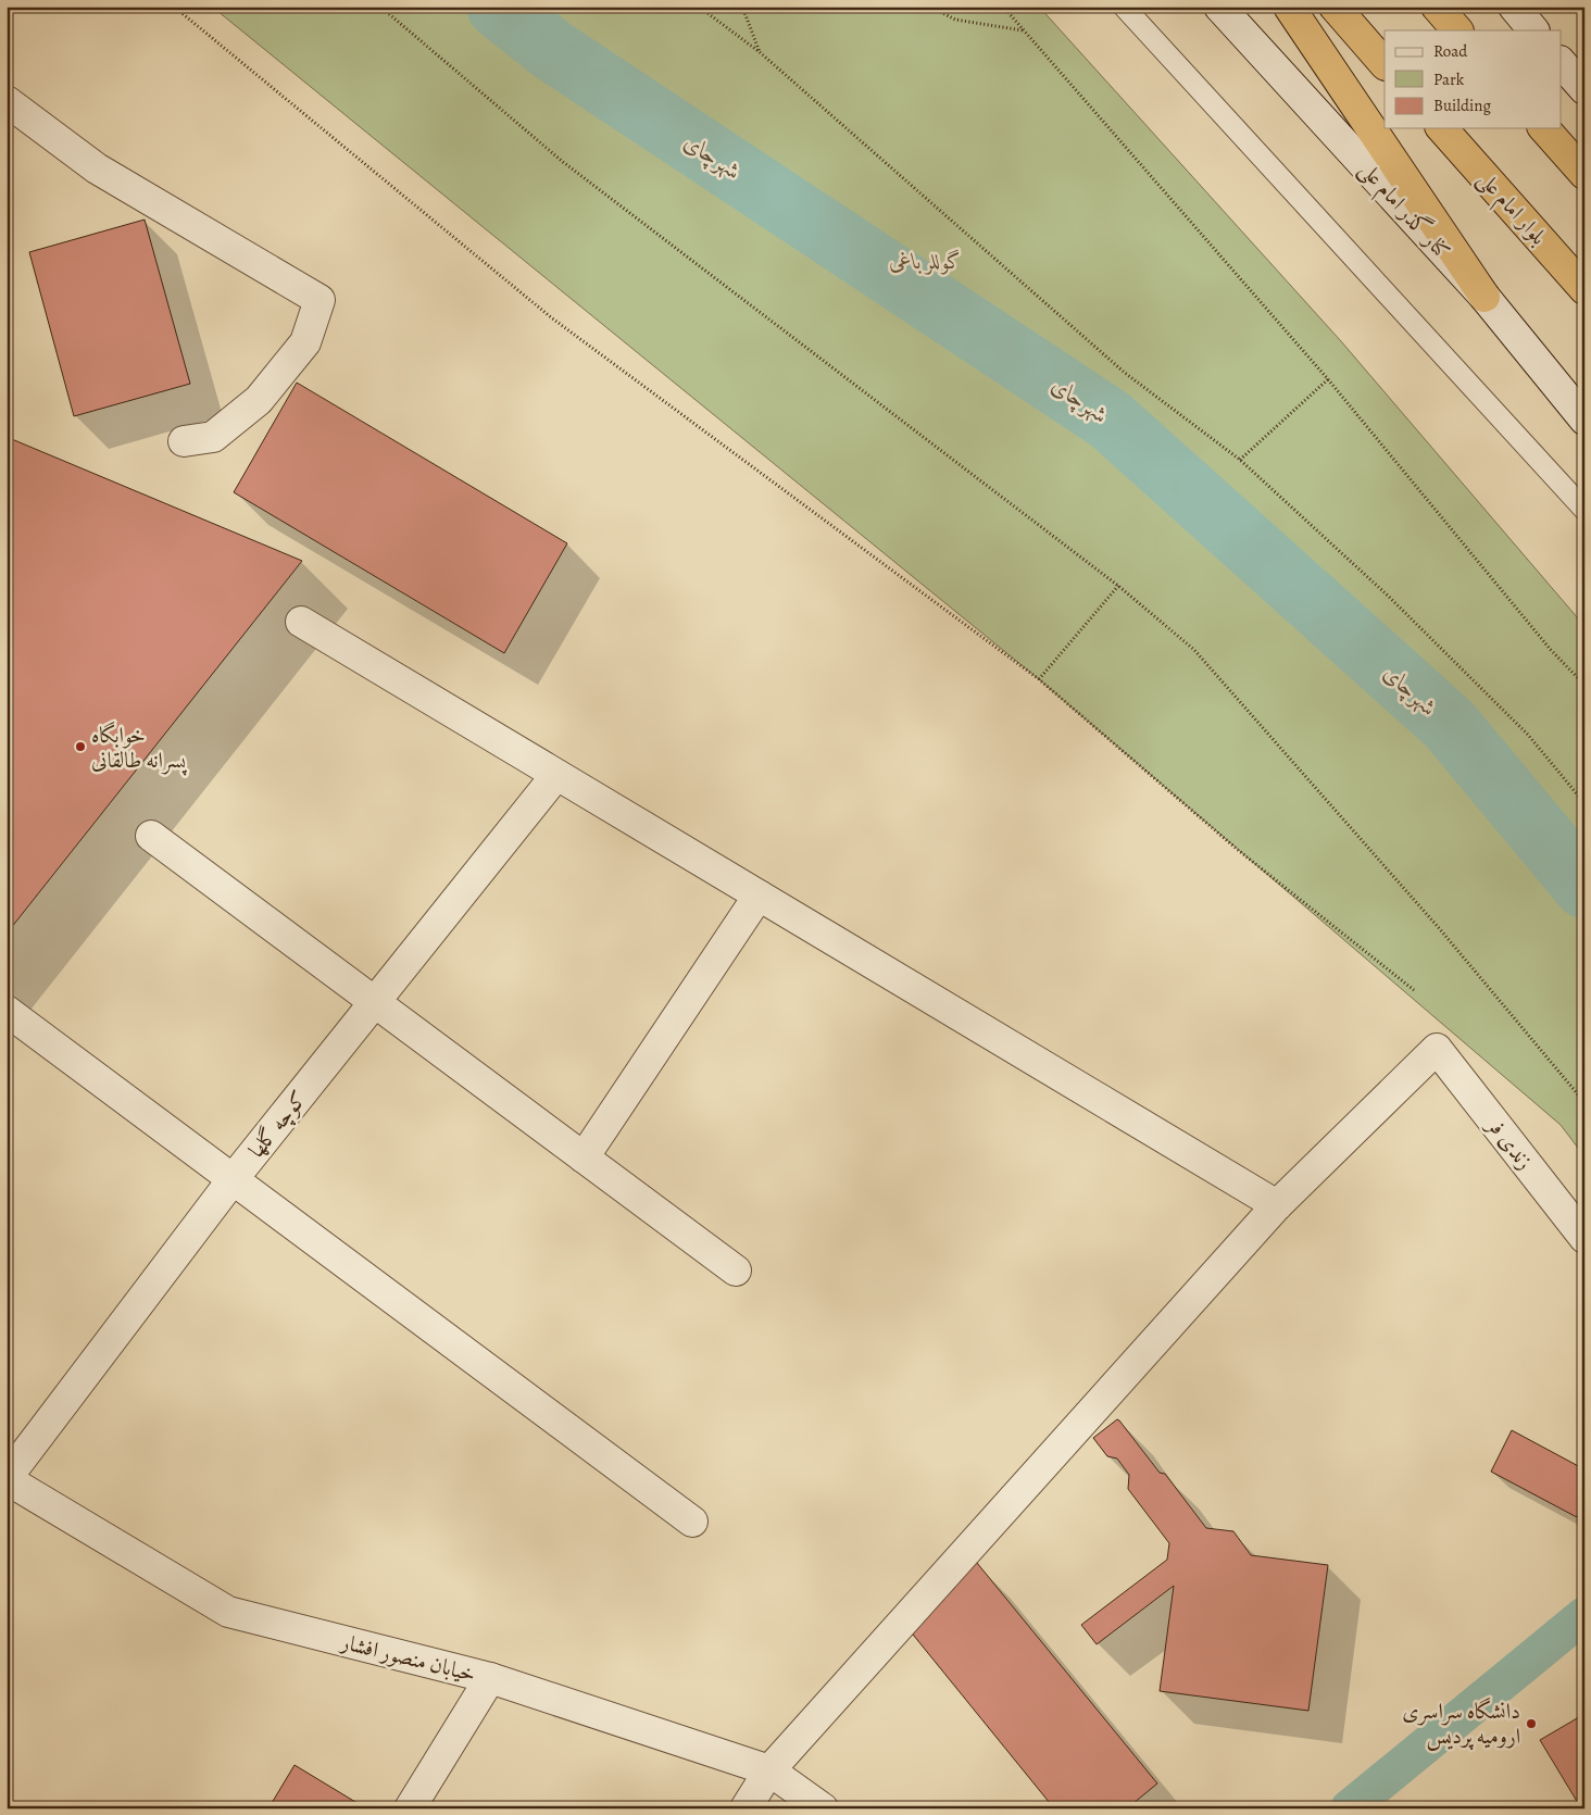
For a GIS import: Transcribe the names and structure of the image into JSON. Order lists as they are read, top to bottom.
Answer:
{
  "streets": {
    "highway": ["بلوار امام علی"],
    "street": [
      "کنار گذر امام علی",
      "کوچه گلها",
      "زندی فر",
      "خیابان منصور افشار"
    ]
  },
  "crossings": [
    ["کوچه گلها", "خیابان منصور افشار"]
  ],
  "water": ["شهرچای"],
  "parks": ["گوللر باغی"],
  "places": ["خوابگاه پسرانه طالقانی", "دانشگاه سراسری ارومیه پردیس"],
  "legend": ["Road", "Park", "Building"]
}
